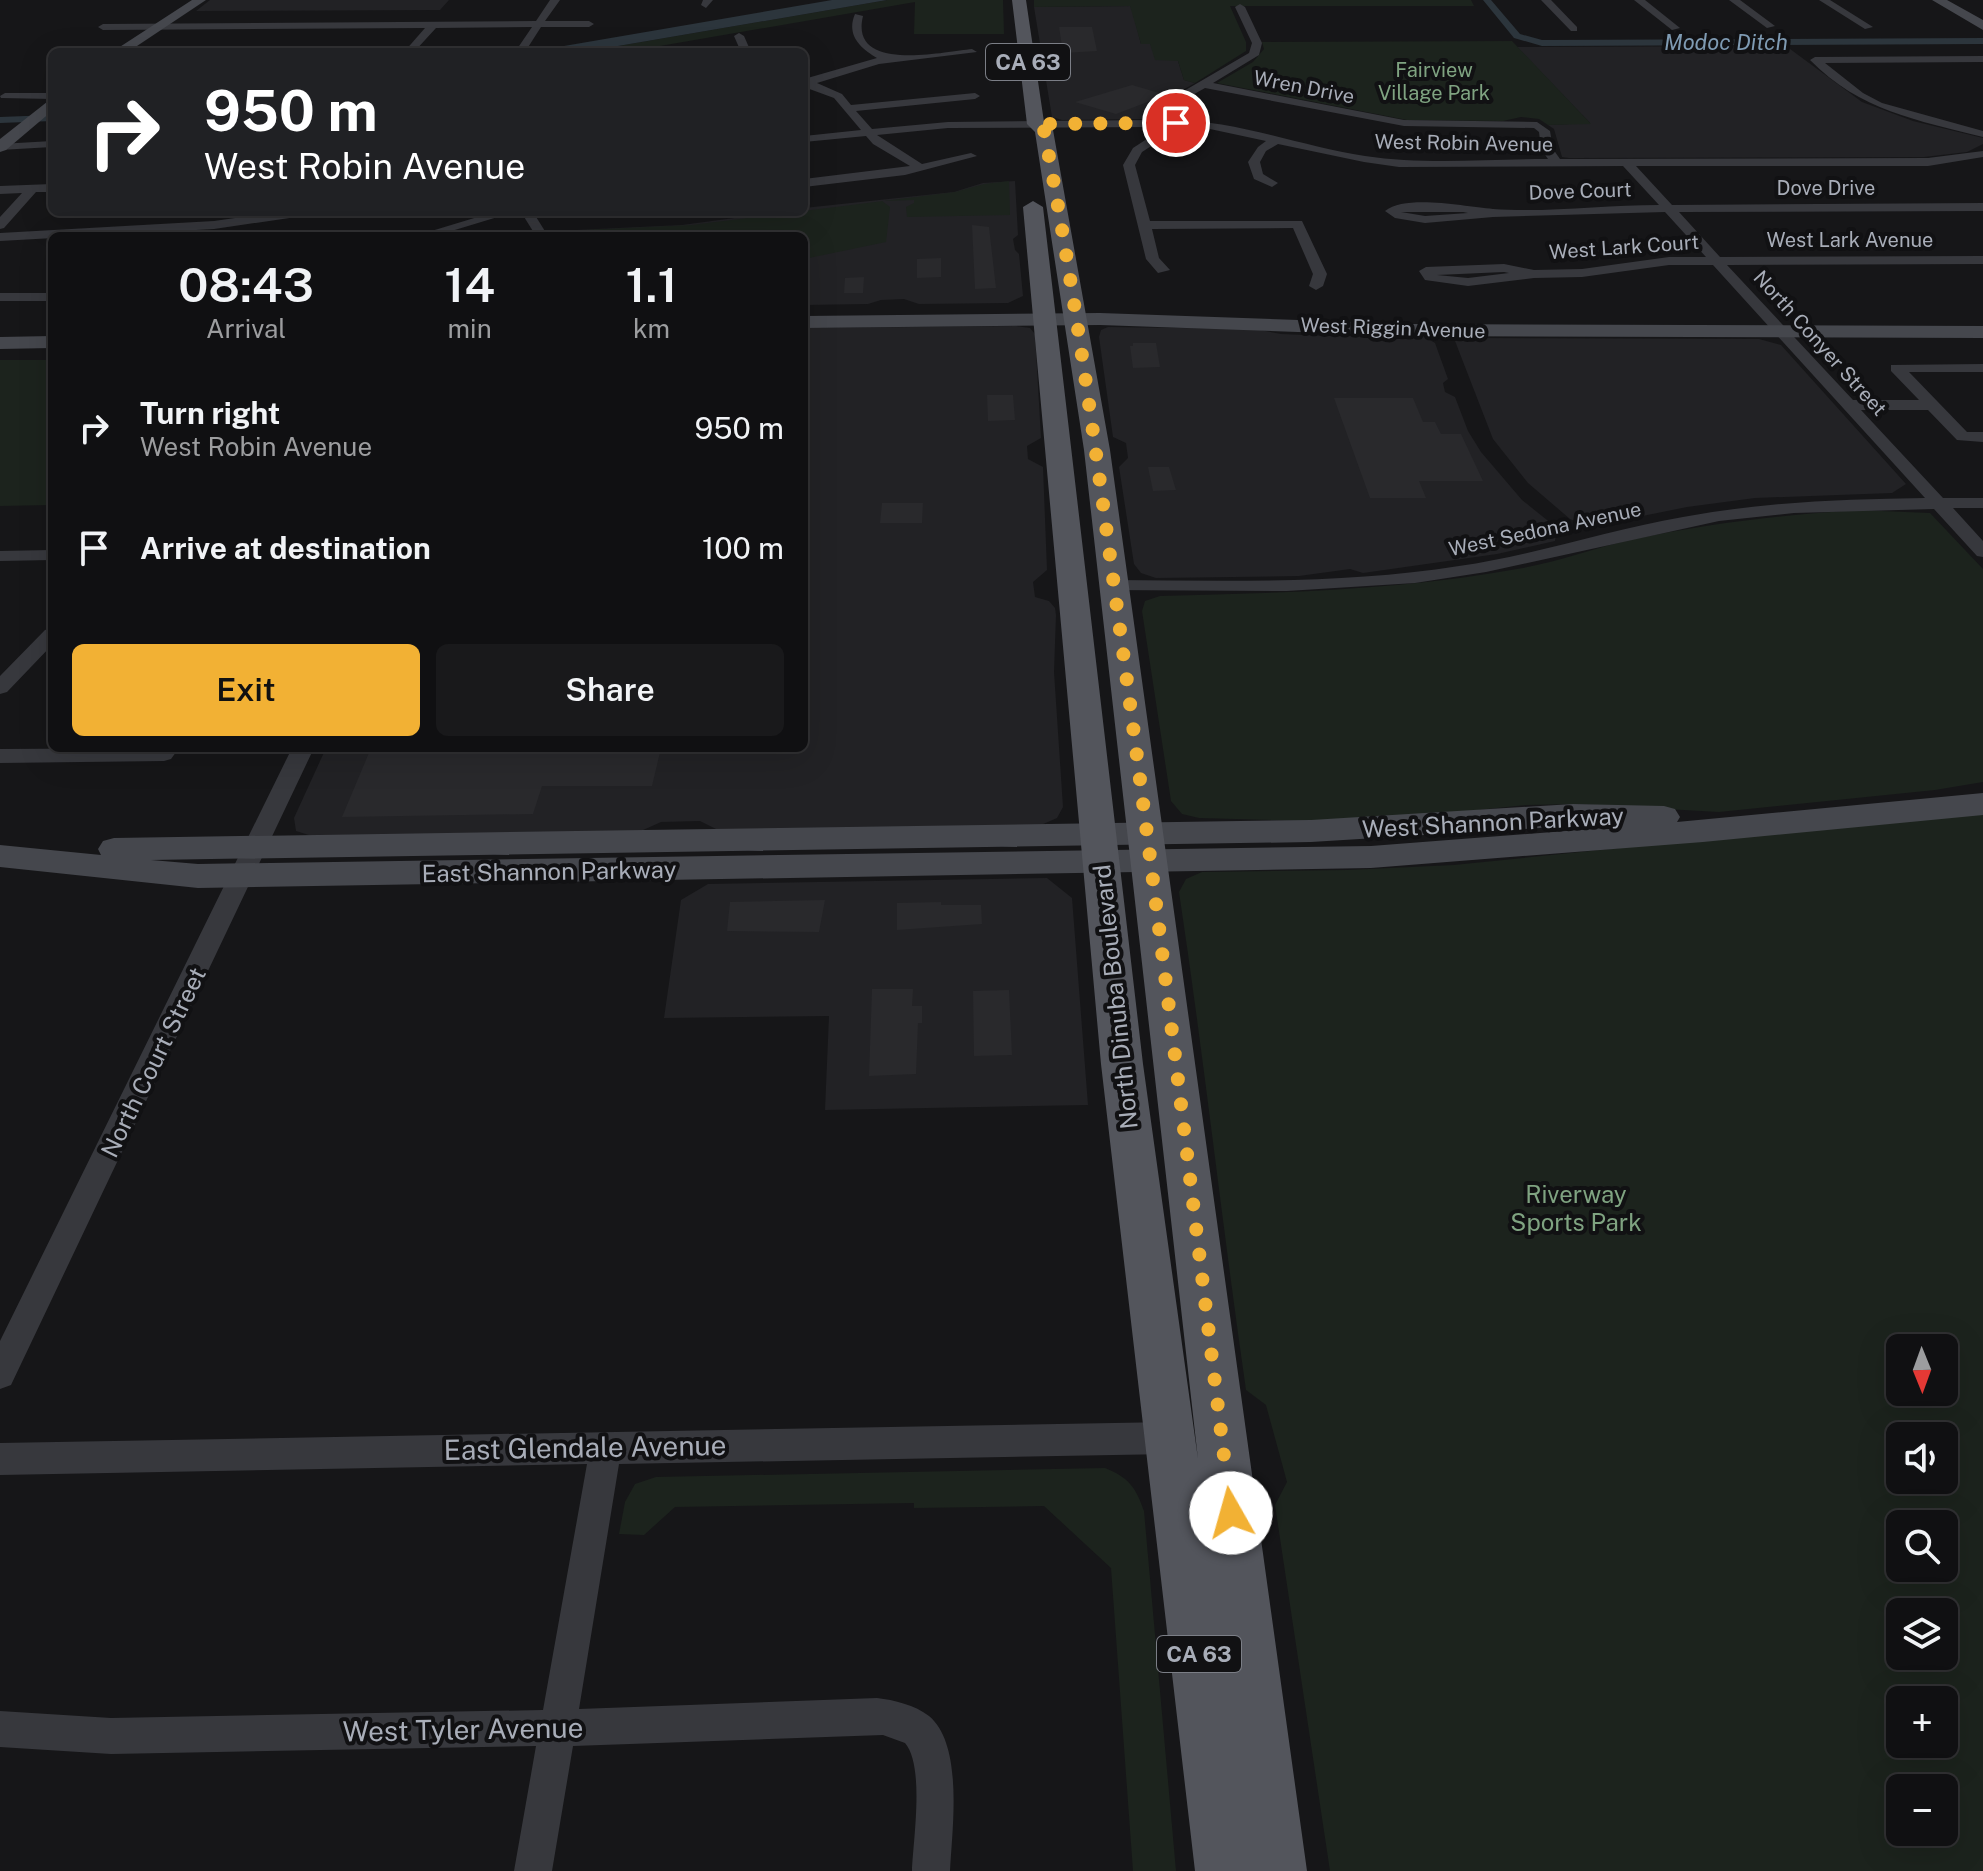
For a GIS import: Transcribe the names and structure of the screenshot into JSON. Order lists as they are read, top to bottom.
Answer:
{
  "streets": {
    "main road": ["CA 63", "North Dinuba Boulevard"],
    "street": [
      "Wren Drive",
      "West Robin Avenue",
      "Dove Drive",
      "Dove Court",
      "West Lark Avenue",
      "West Lark Court",
      "West Riggin Avenue",
      "North Conyer Street",
      "West Sedona Avenue",
      "West Shannon Parkway",
      "East Shannon Parkway",
      "North Court Street",
      "East Glendale Avenue",
      "West Tyler Avenue"
    ]
  },
  "crossings": [
    ["Wren Drive", "West Robin Avenue"],
    ["West Robin Avenue", "North Conyer Street"],
    ["West Robin Avenue", "North Dinuba Boulevard"],
    ["Dove Drive", "Dove Court"],
    ["Dove Drive", "North Conyer Street"],
    ["Dove Court", "North Conyer Street"],
    ["West Lark Avenue", "West Lark Court"],
    ["West Lark Avenue", "North Conyer Street"],
    ["West Lark Court", "North Conyer Street"],
    ["West Riggin Avenue", "North Conyer Street"],
    ["West Riggin Avenue", "North Dinuba Boulevard"],
    ["North Conyer Street", "West Sedona Avenue"],
    ["West Sedona Avenue", "North Dinuba Boulevard"],
    ["West Shannon Parkway", "East Shannon Parkway"],
    ["West Shannon Parkway", "North Dinuba Boulevard"],
    ["East Shannon Parkway", "North Dinuba Boulevard"],
    ["East Shannon Parkway", "North Court Street"],
    ["North Dinuba Boulevard", "East Glendale Avenue"]
  ],
  "water": ["Modoc Ditch"],
  "parks": ["Fairview Village Park", "Riverway Sports Park"],
  "north": "bottom",
  "page": {
    "turn": ["950 m", "West Robin Avenue"],
    "eta": [
      "08:43",
      "Arrival",
      "14",
      "min",
      "1.1",
      "km"
    ],
    "list": [
      {
        "name": "Turn right",
        "note": "West Robin Avenue",
        "value": "950 m"
      },
      {
        "name": "Arrive at destination",
        "value": "100 m"
      }
    ],
    "buttons": ["Exit", "Share"],
    "map_buttons": ["+", "−"]
  }
}
